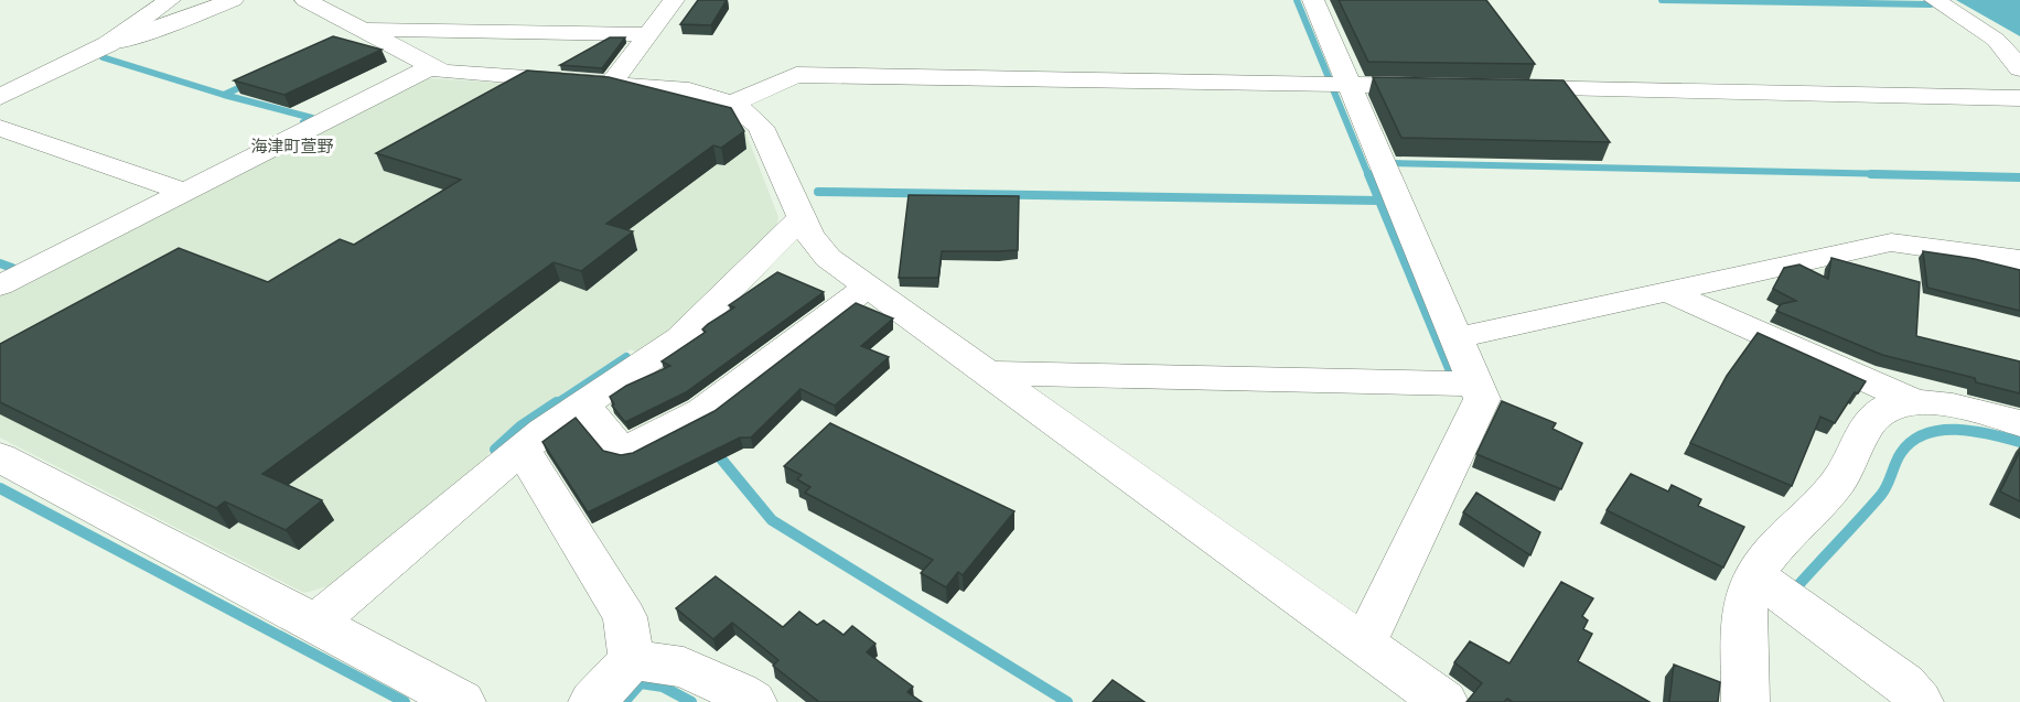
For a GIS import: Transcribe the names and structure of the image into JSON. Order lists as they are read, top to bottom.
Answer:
{
  "districts": ["海津町萱野"]
}
